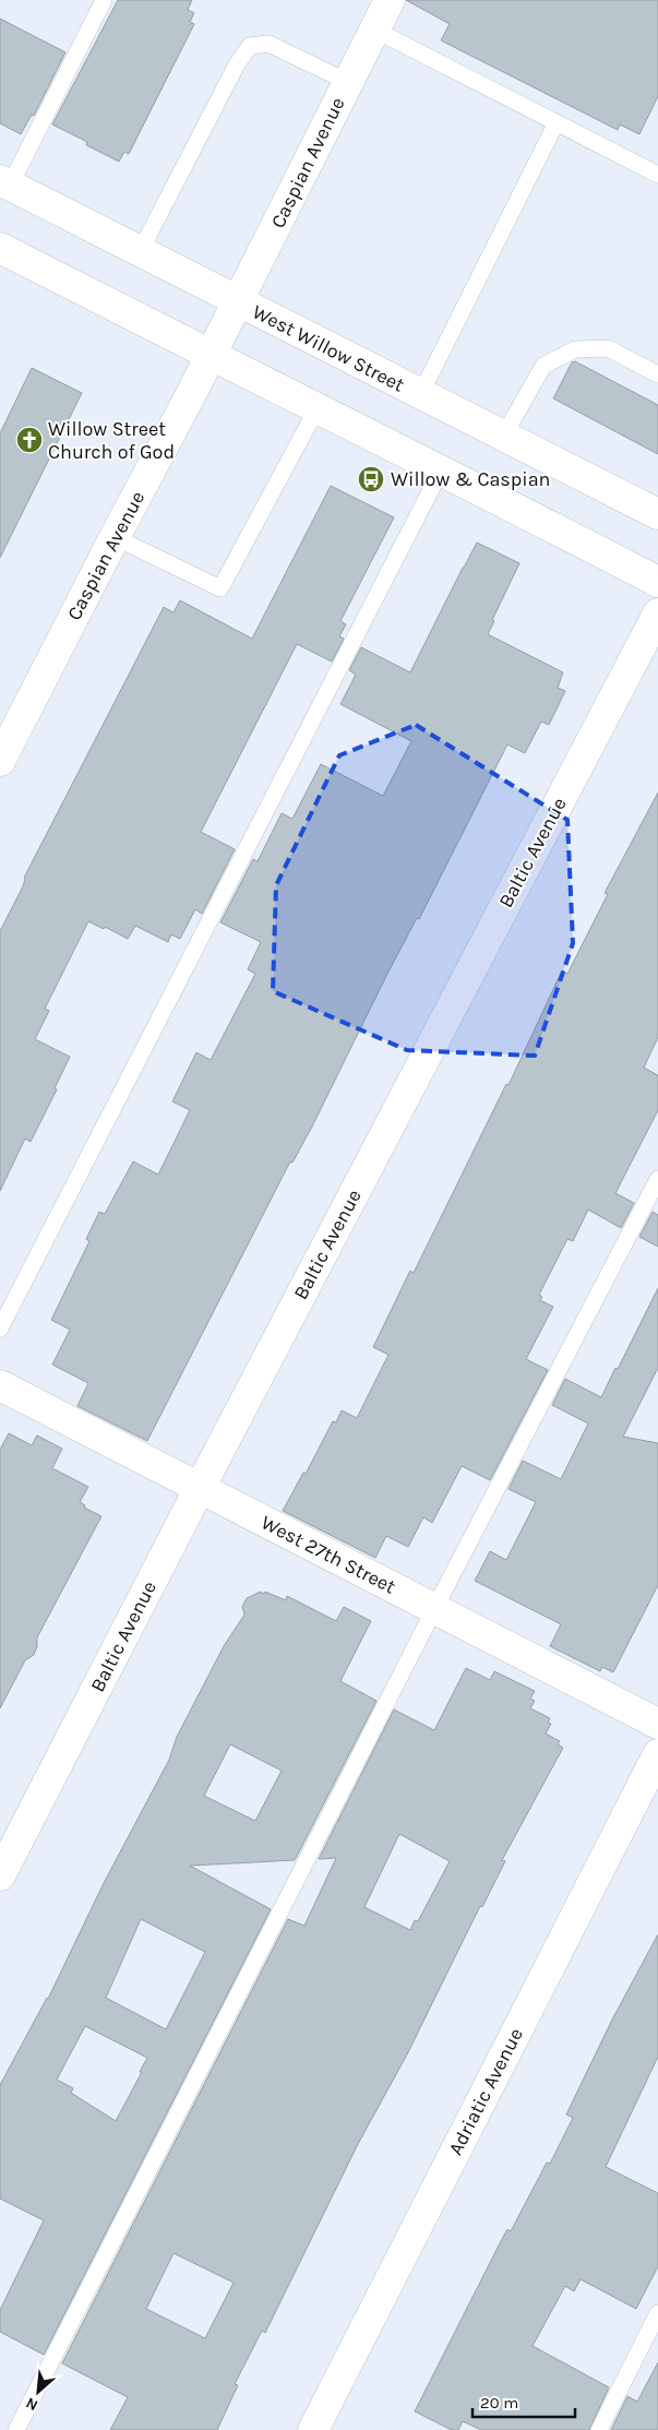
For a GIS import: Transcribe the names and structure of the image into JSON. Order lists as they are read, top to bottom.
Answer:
{
  "streets": {
    "street": [
      "Caspian Avenue",
      "West Willow Street",
      "Baltic Avenue",
      "West 27th Street",
      "Adriatic Avenue"
    ]
  },
  "crossings": [
    ["Caspian Avenue", "West Willow Street"],
    ["Baltic Avenue", "West 27th Street"]
  ],
  "places": {
    "church": ["Willow Street Church of God"],
    "bus stop": ["Willow & Caspian"]
  },
  "scale_bar": "20 m",
  "north": "bottom left"
}
